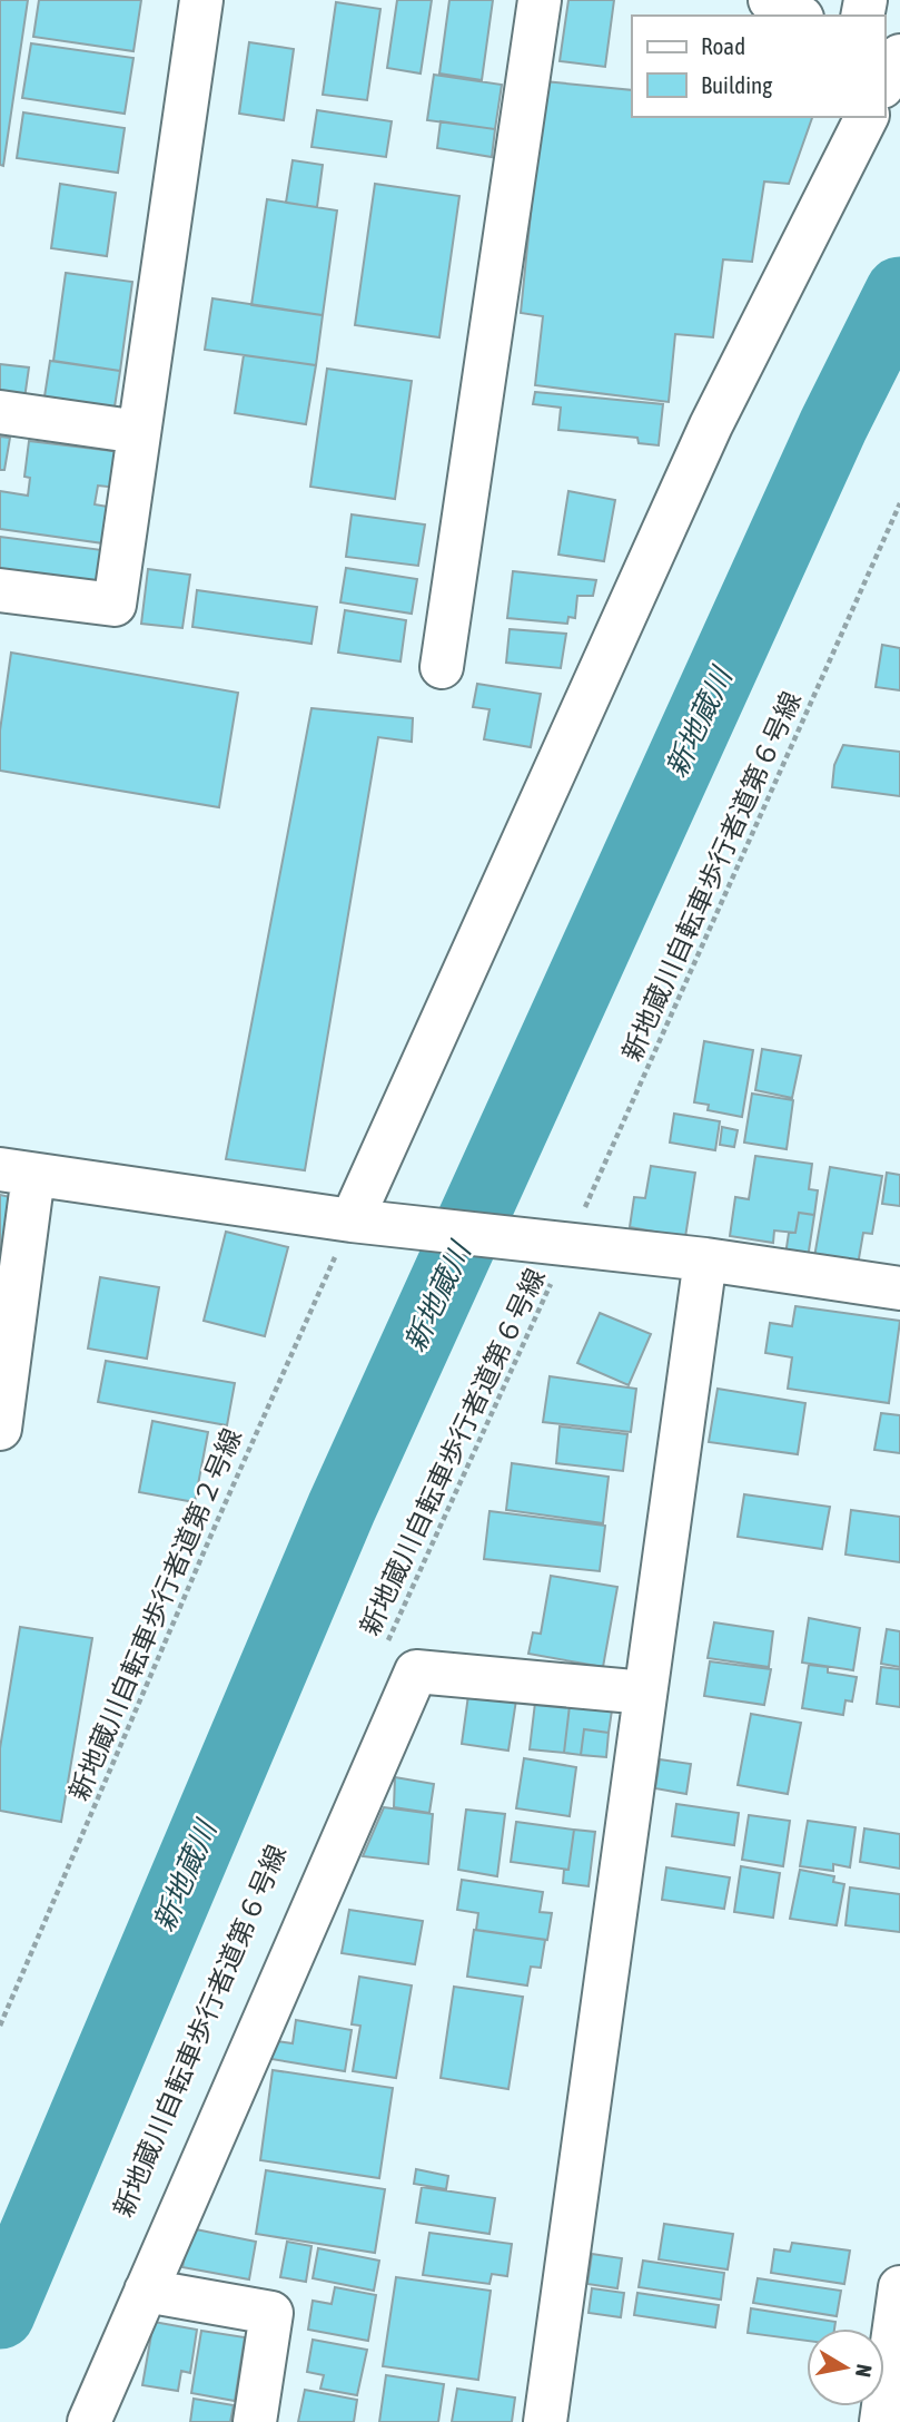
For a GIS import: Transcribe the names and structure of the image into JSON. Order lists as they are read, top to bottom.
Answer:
{
  "streets": {
    "path": ["新地蔵川自転車歩行者道第６号線", "新地蔵川自転車歩行者道第２号線"]
  },
  "water": ["新地蔵川"],
  "legend": ["Road", "Building"],
  "north": "right"
}
